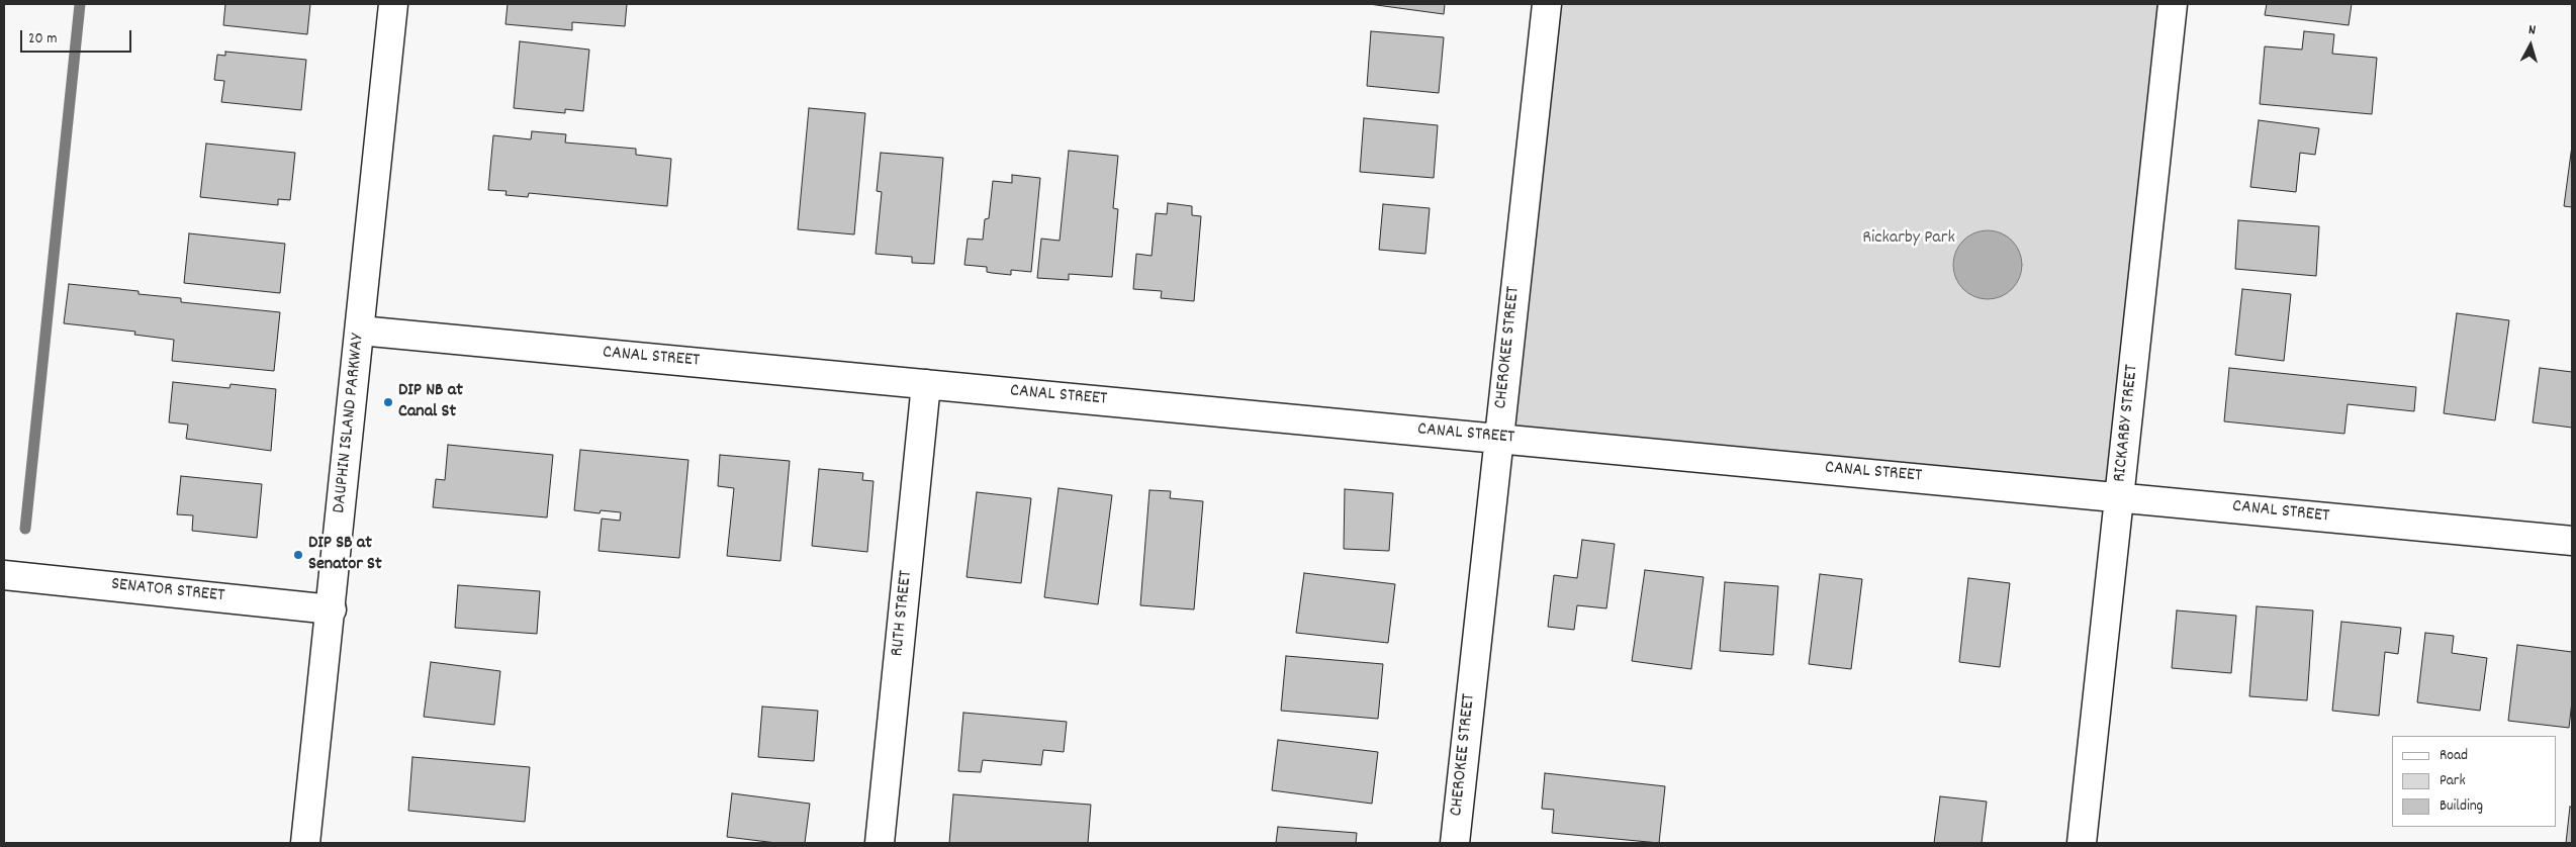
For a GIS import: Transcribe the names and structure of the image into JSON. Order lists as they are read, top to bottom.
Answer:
{
  "streets": {
    "street": [
      "CHEROKEE STREET",
      "CANAL STREET",
      "DAUPHIN ISLAND PARKWAY",
      "RICKARBY STREET",
      "SENATOR STREET",
      "RUTH STREET"
    ]
  },
  "crossings": [
    ["CHEROKEE STREET", "CANAL STREET"],
    ["CANAL STREET", "DAUPHIN ISLAND PARKWAY"],
    ["CANAL STREET", "RICKARBY STREET"],
    ["CANAL STREET", "RUTH STREET"],
    ["DAUPHIN ISLAND PARKWAY", "SENATOR STREET"]
  ],
  "parks": ["Rickarby Park"],
  "places": ["DIP NB at Canal St", "DIP SB at Senator St"],
  "legend": ["Road", "Park", "Building"],
  "scale_bar": "20 m",
  "north": "top"
}
